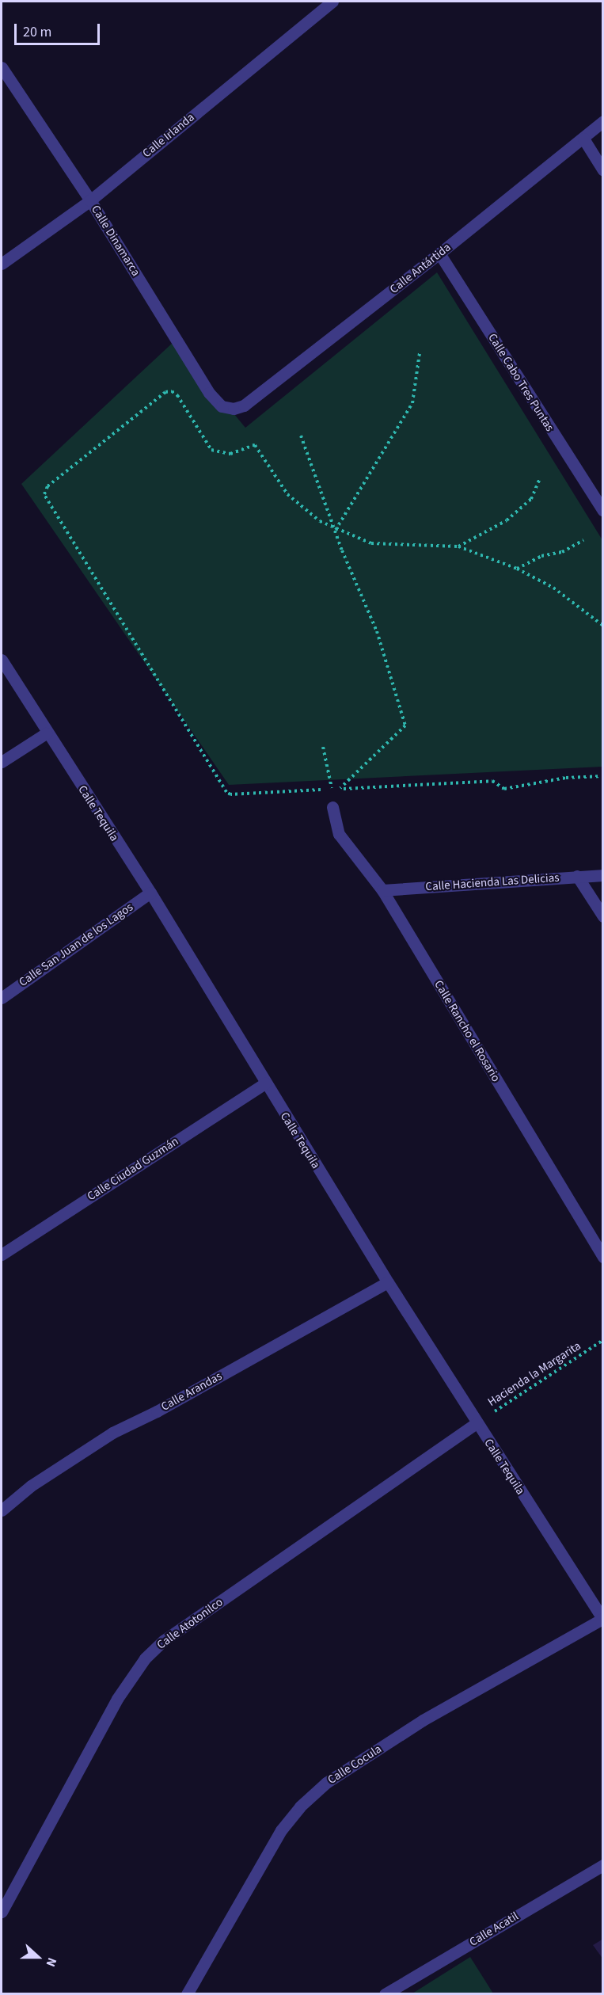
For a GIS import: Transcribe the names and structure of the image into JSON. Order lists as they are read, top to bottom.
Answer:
{
  "streets": {
    "street": [
      "Calle Irlanda",
      "Calle Dinamarca",
      "Calle Antártida",
      "Calle Cabo Tres Puntas",
      "Calle Tequila",
      "Calle Hacienda Las Delicias",
      "Calle San Juan de los Lagos",
      "Calle Rancho el Rosario",
      "Calle Ciudad Guzmán",
      "Calle Arandas",
      "Calle Atotonilco",
      "Calle Cocula",
      "Calle Acatil"
    ],
    "path": ["Hacienda la Margarita"]
  },
  "crossings": [
    ["Calle Irlanda", "Calle Dinamarca"],
    ["Calle Dinamarca", "Calle Antártida"],
    ["Calle Antártida", "Calle Cabo Tres Puntas"],
    ["Calle Tequila", "Calle San Juan de los Lagos"],
    ["Calle Tequila", "Calle Ciudad Guzmán"],
    ["Calle Tequila", "Hacienda la Margarita"],
    ["Calle Tequila", "Calle Arandas"],
    ["Calle Tequila", "Calle Atotonilco"],
    ["Calle Tequila", "Calle Cocula"],
    ["Calle Hacienda Las Delicias", "Calle Rancho el Rosario"],
    ["Hacienda la Margarita", "Calle Atotonilco"]
  ],
  "scale_bar": "20 m",
  "north": "right"
}
